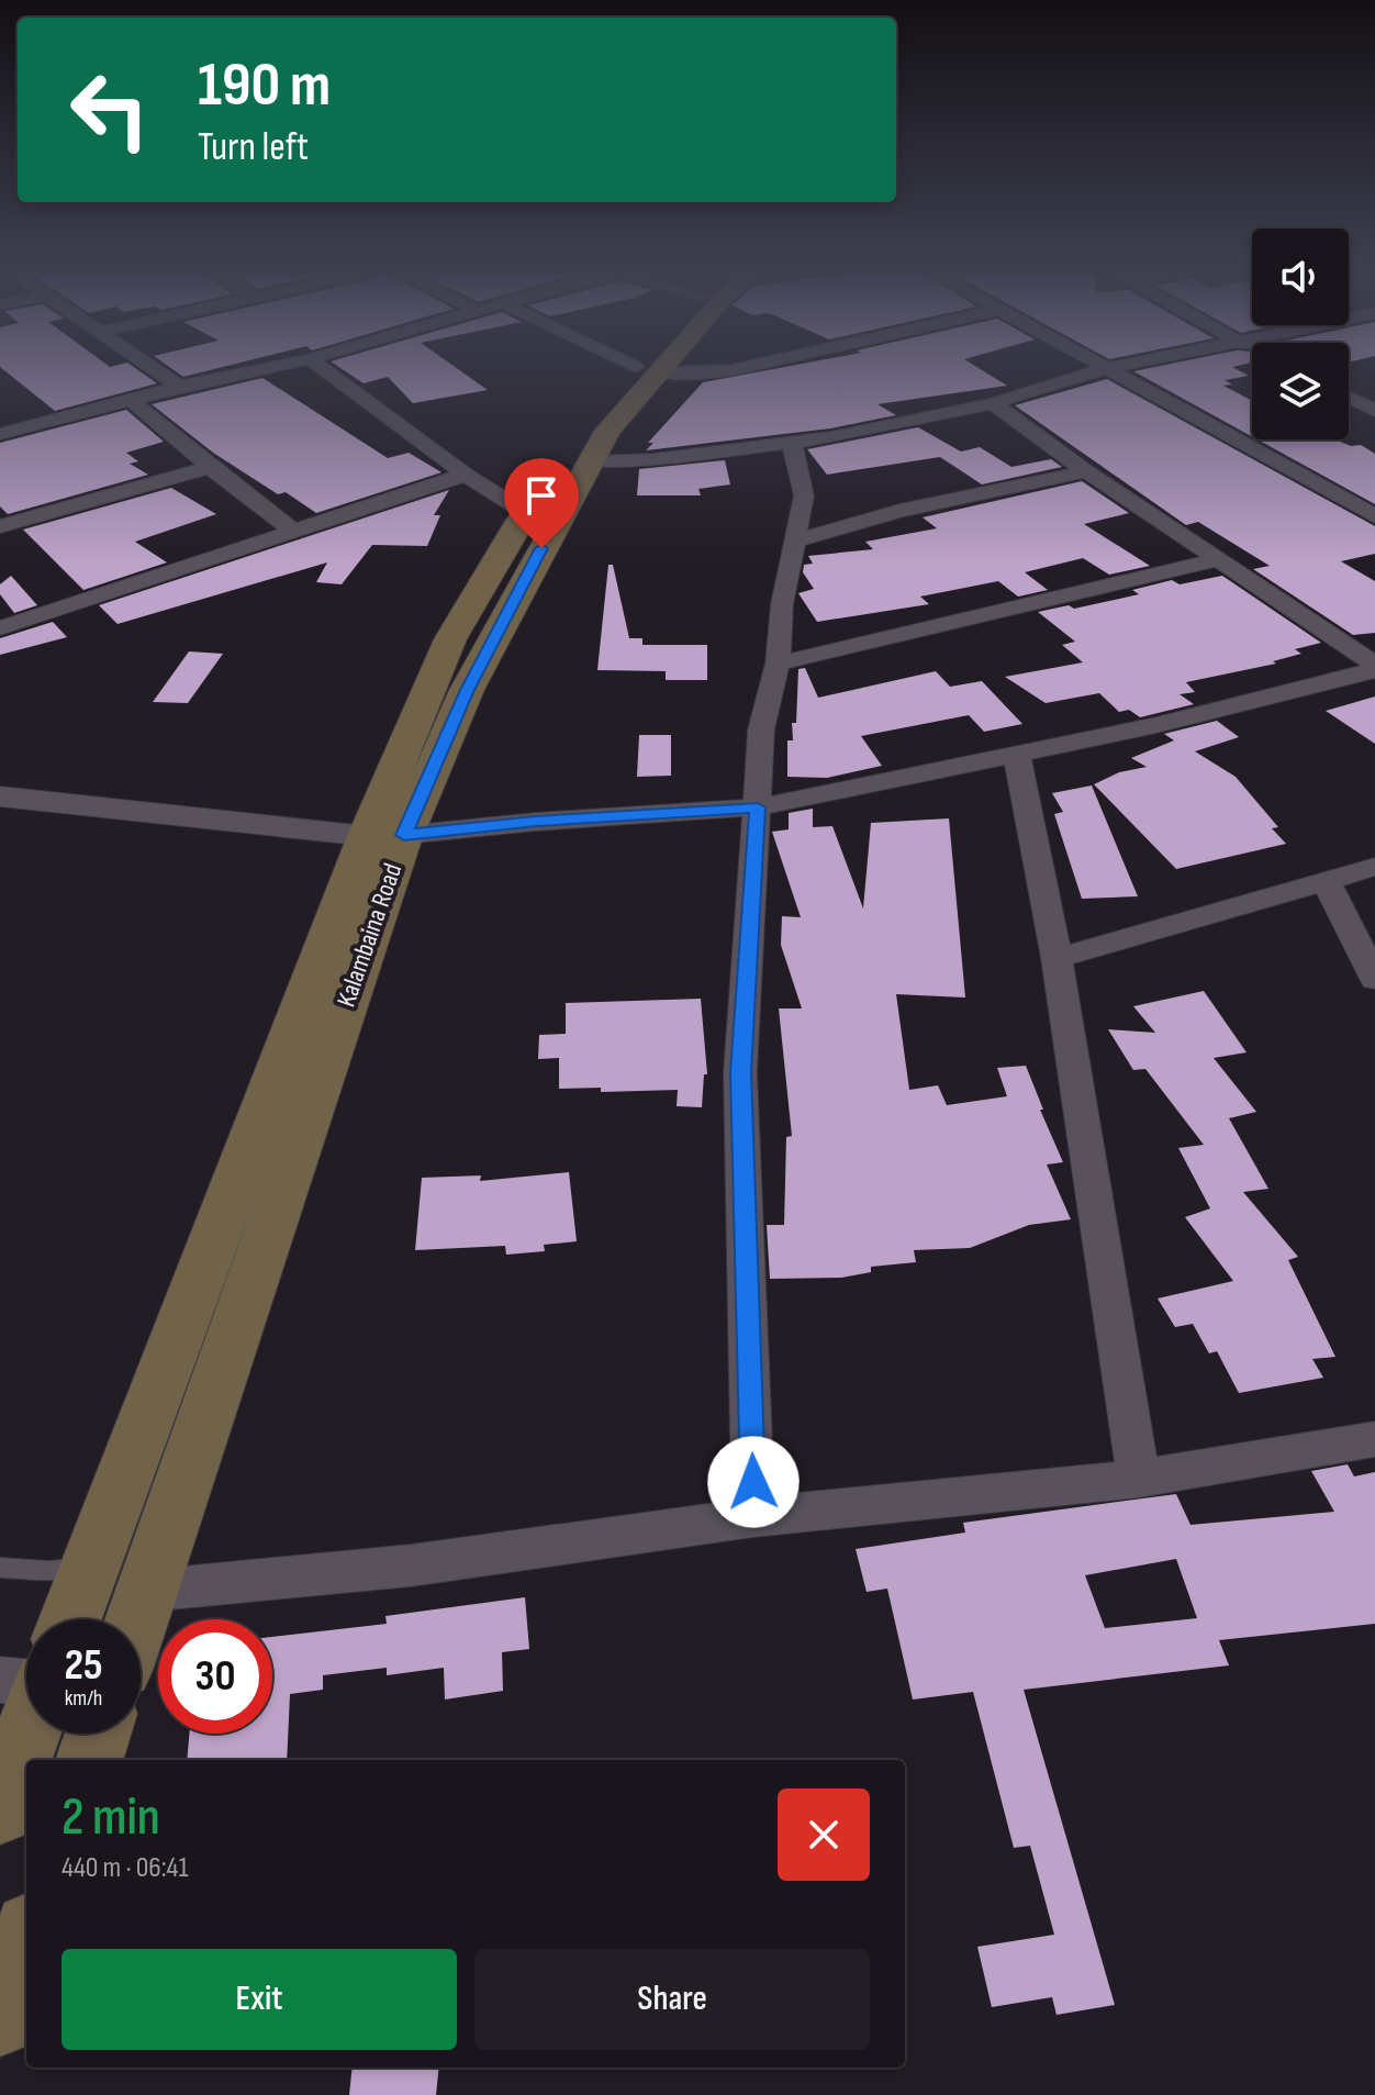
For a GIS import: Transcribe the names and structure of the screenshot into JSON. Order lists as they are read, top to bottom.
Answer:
{
  "streets": {
    "main road": ["Kalambaina Road"]
  },
  "page": {
    "turn": ["190 m", "Turn left"],
    "speed": "25 km/h",
    "limit": "30",
    "heading": ["2 min", "440 m · 06:41"],
    "buttons": ["Exit", "Share"]
  }
}
